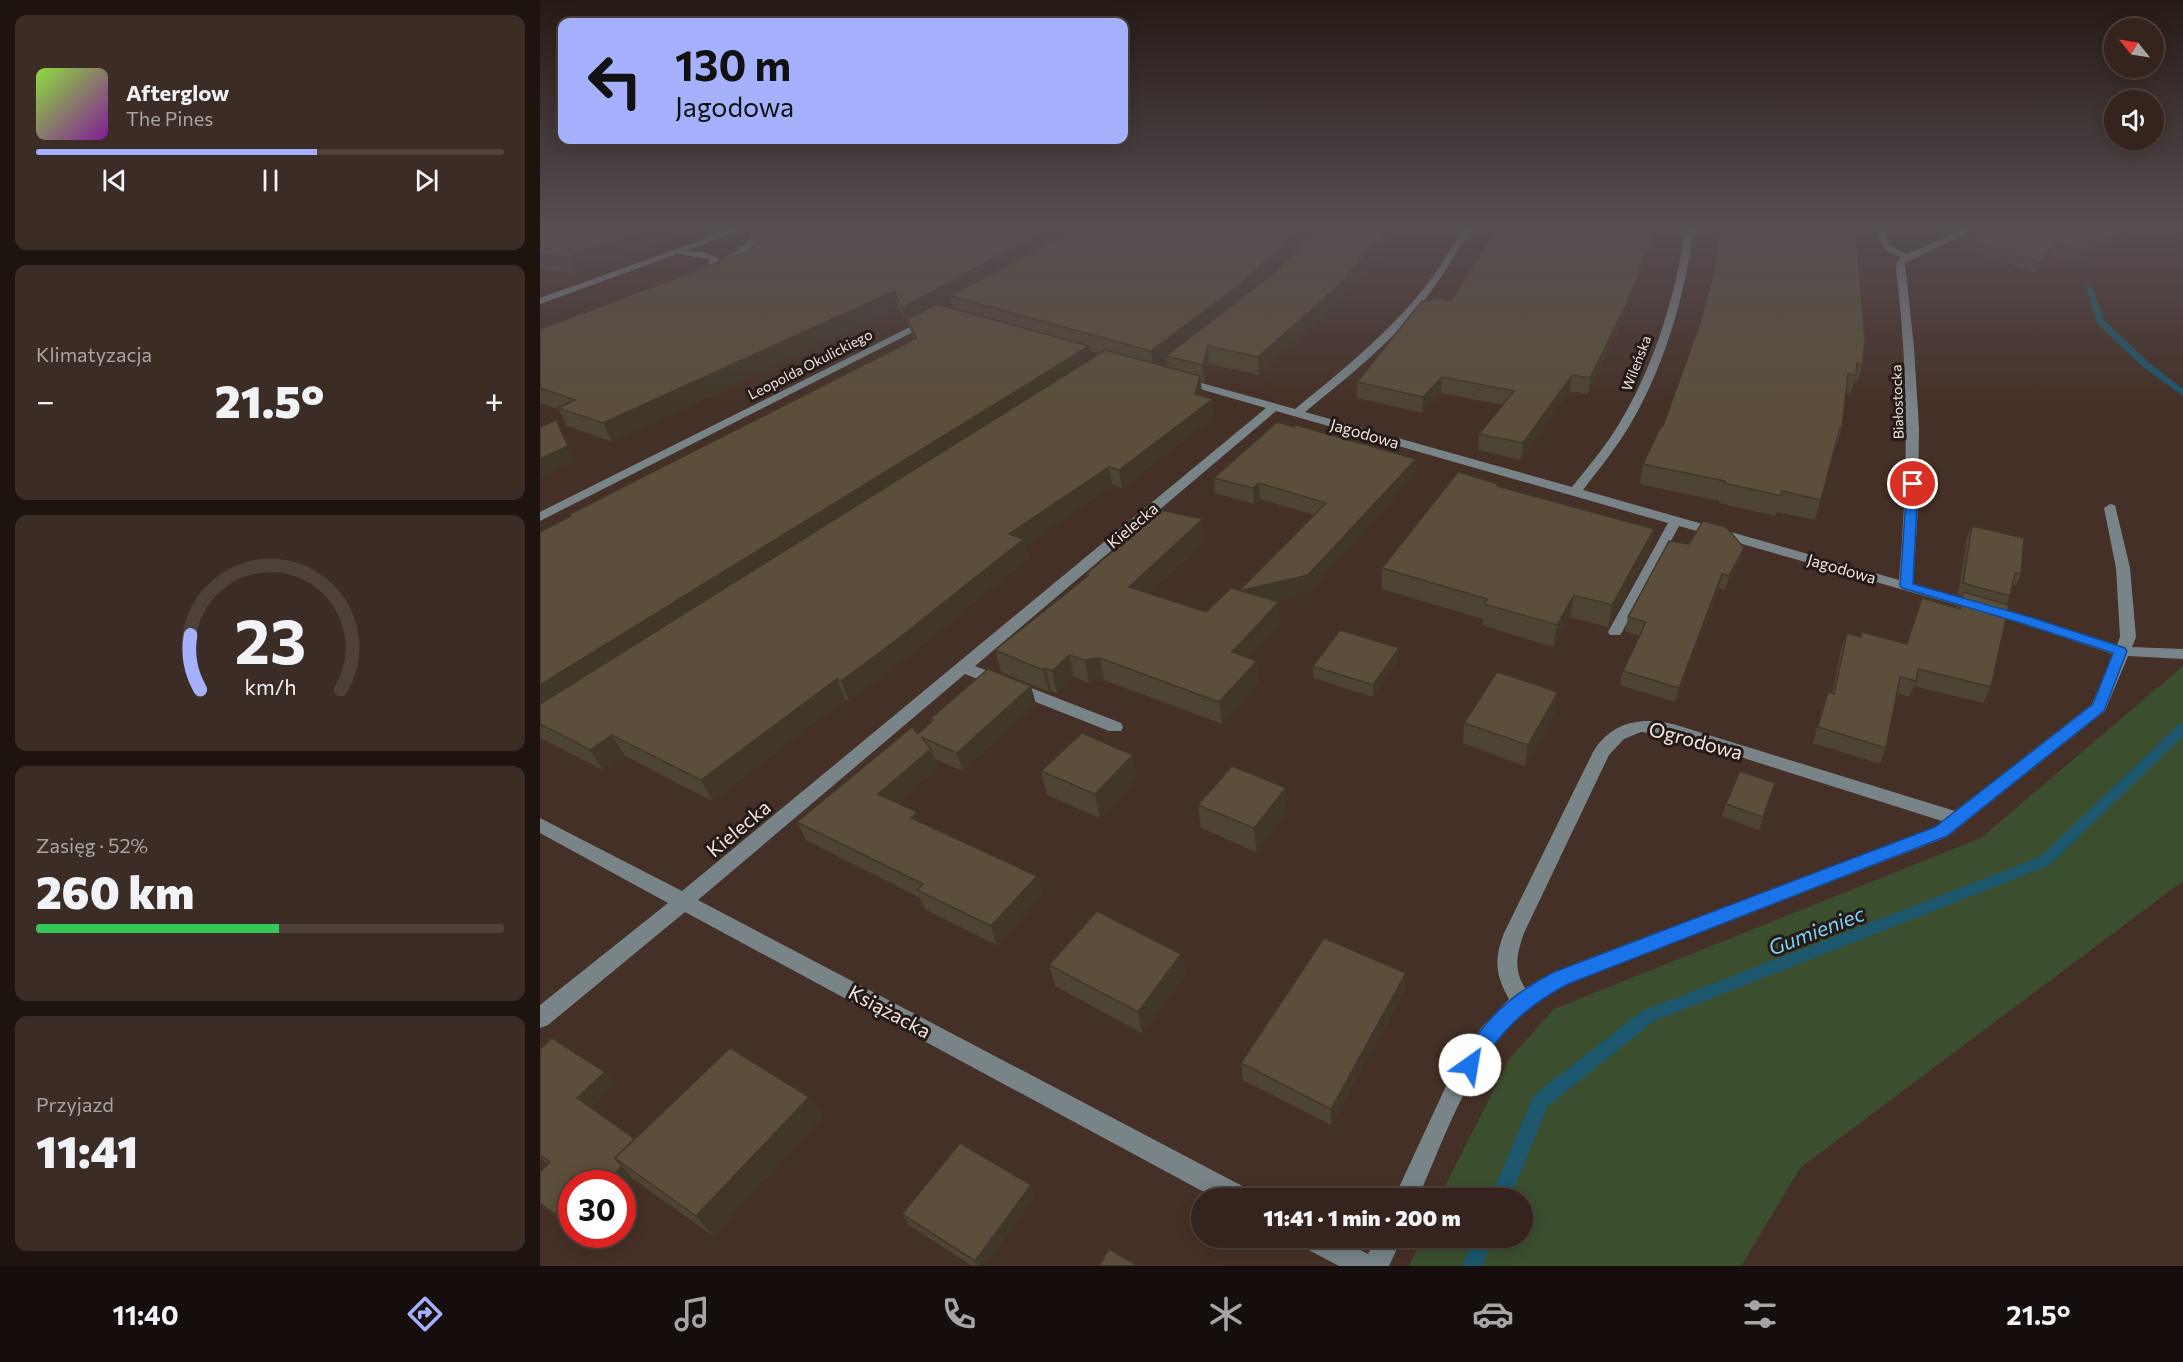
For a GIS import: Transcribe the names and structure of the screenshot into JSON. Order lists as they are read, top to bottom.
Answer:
{
  "streets": {
    "street": [
      "Wileńska",
      "Leopolda Okulickiego",
      "Białostocka",
      "Jagodowa",
      "Kielecka",
      "Ogrodowa",
      "Książacka"
    ]
  },
  "crossings": [
    ["Wileńska", "Jagodowa"],
    ["Białostocka", "Jagodowa"],
    ["Jagodowa", "Kielecka"],
    ["Kielecka", "Książacka"]
  ],
  "water": ["Gumieniec"],
  "north": "top left",
  "page": {
    "turn": ["130 m", "Jagodowa"],
    "song": ["Afterglow", "The Pines"],
    "tile": [
      "Klimatyzacja",
      ["Zasięg · 52%", "260 km"],
      ["Przyjazd", "11:41"]
    ],
    "heat": ["−", "21.5°", "+"],
    "limit": "30",
    "trip": "11:41 · 1 min · 200 m",
    "tabs": ["11:40", "21.5°"],
    "gauge": ["23", "km/h"]
  }
}
